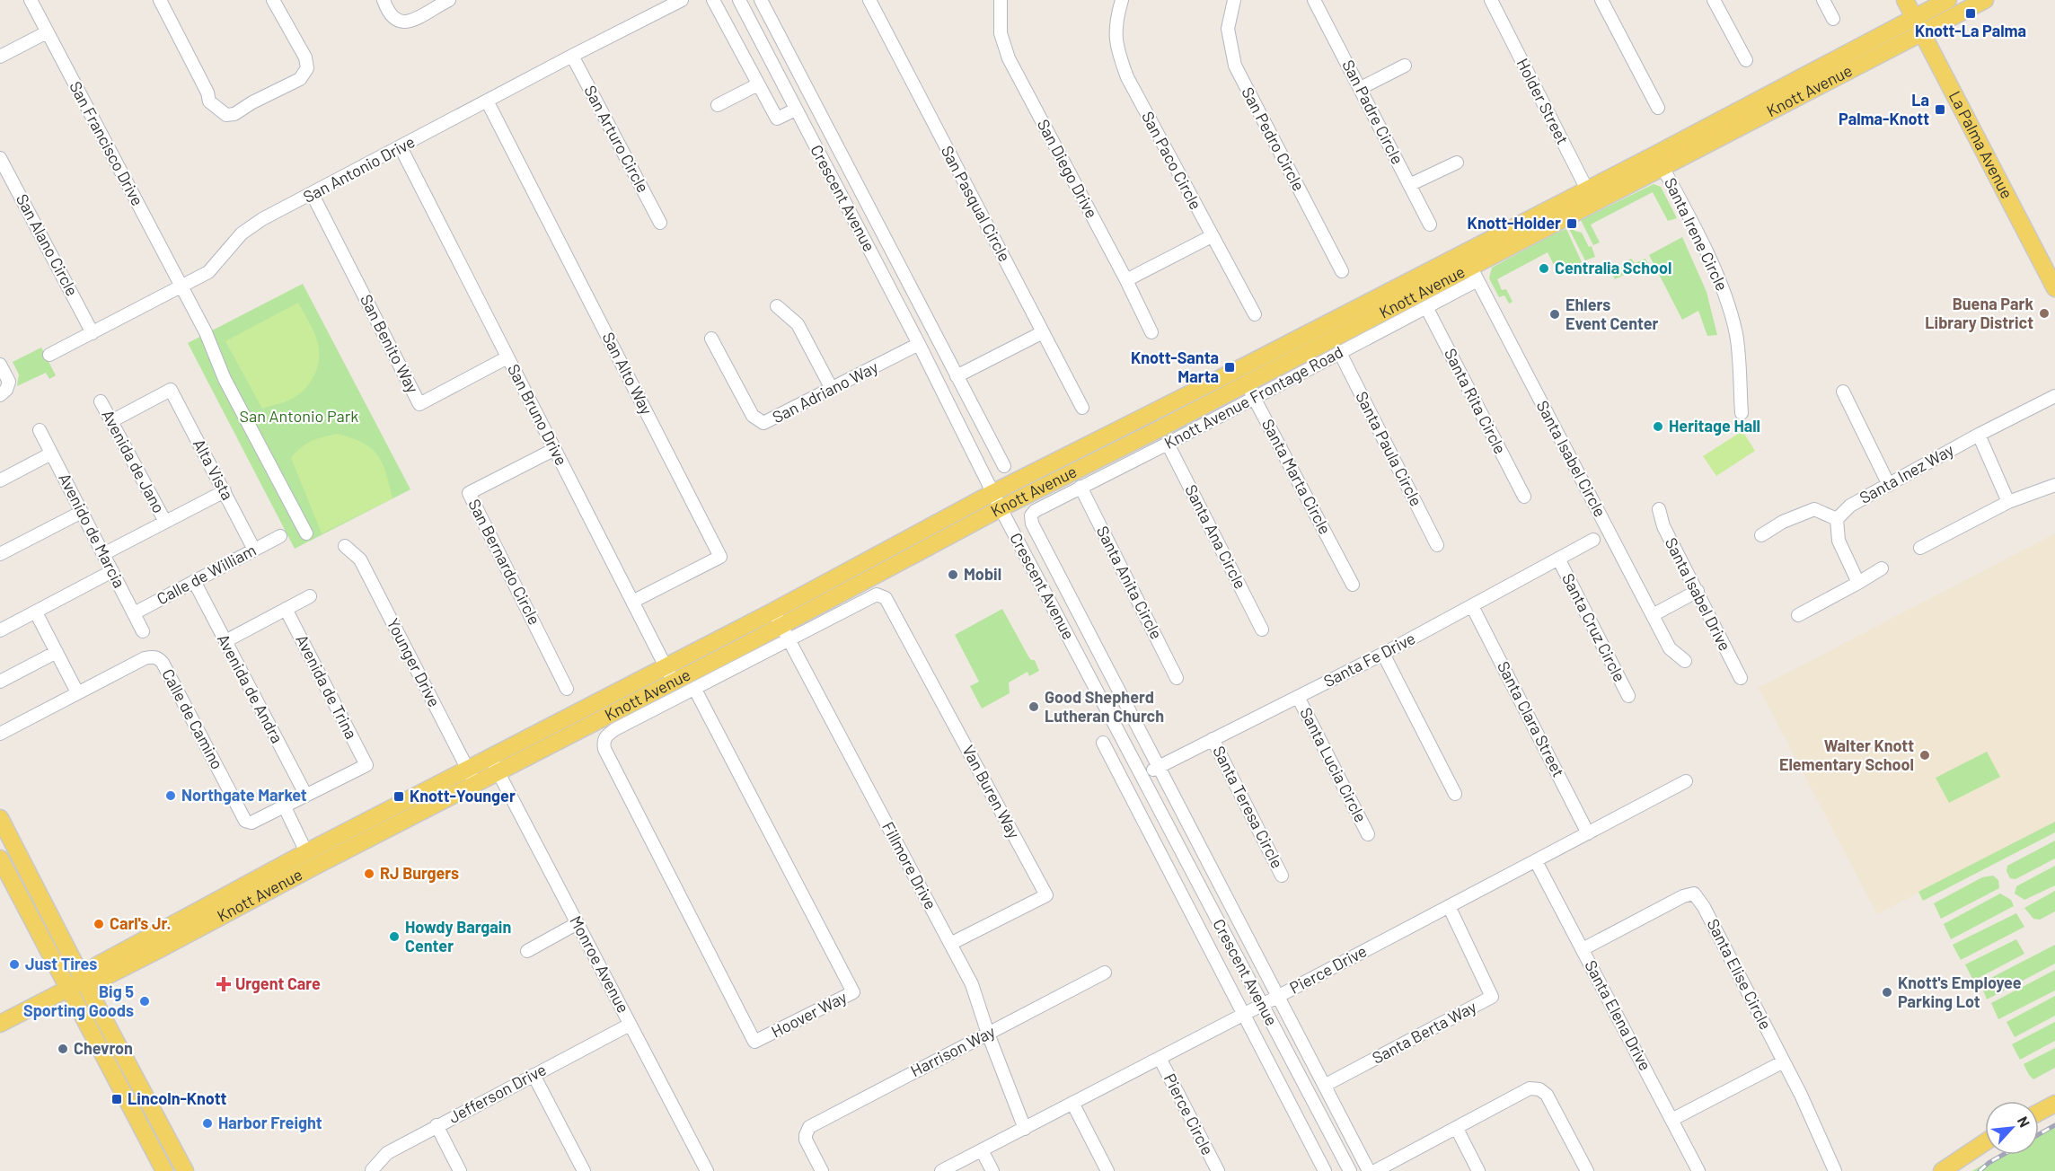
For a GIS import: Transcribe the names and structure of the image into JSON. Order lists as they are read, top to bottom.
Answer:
{
  "streets": {
    "main road": ["Knott Avenue", "La Palma Avenue"],
    "street": [
      "Holder Street",
      "San Padre Circle",
      "San Arturo Circle",
      "San Pedro Circle",
      "San Francisco Drive",
      "San Paco Circle",
      "San Diego Drive",
      "San Antonio Drive",
      "Crescent Avenue",
      "San Pasqual Circle",
      "Santa Irene Circle",
      "San Alano Circle",
      "San Benito Way",
      "San Alto Way",
      "San Adriano Way",
      "Knott Avenue Frontage Road",
      "Santa Rita Circle",
      "San Bruno Drive",
      "Santa Paula Circle",
      "Santa Isabel Circle",
      "Avenida de Jano",
      "Alta Vista",
      "Santa Inez Way",
      "Santa Marta Circle",
      "Avenido de Marcia",
      "Santa Ana Circle",
      "San Bernardo Circle",
      "Calle de William",
      "Santa Anita Circle",
      "Santa Isabel Drive",
      "Santa Cruz Circle",
      "Santa Fe Drive",
      "Younger Drive",
      "Avenida de Trina",
      "Avenida de Andra",
      "Calle de Camino",
      "Santa Clara Street",
      "Santa Lucia Circle",
      "Van Buren Way",
      "Santa Teresa Circle",
      "Fillmore Drive",
      "Monroe Avenue",
      "Pierce Drive",
      "Santa Elise Circle",
      "Hoover Way",
      "Santa Elena Drive",
      "Santa Berta Way",
      "Harrison Way",
      "Jefferson Drive",
      "Pierce Circle"
    ]
  },
  "crossings": [
    ["Knott Avenue", "Holder Street"],
    ["Knott Avenue", "La Palma Avenue"],
    ["Knott Avenue", "Crescent Avenue"],
    ["Knott Avenue", "Santa Irene Circle"],
    ["Knott Avenue", "Knott Avenue Frontage Road"],
    ["Knott Avenue", "San Bruno Drive"],
    ["Knott Avenue", "Santa Isabel Circle"],
    ["Knott Avenue", "Santa Marta Circle"],
    ["Knott Avenue", "Younger Drive"],
    ["Knott Avenue", "Van Buren Way"],
    ["Knott Avenue", "Fillmore Drive"],
    ["Knott Avenue", "Monroe Avenue"],
    ["San Arturo Circle", "San Antonio Drive"],
    ["San Francisco Drive", "San Antonio Drive"],
    ["San Antonio Drive", "San Alano Circle"],
    ["San Antonio Drive", "San Benito Way"],
    ["San Antonio Drive", "San Alto Way"],
    ["San Antonio Drive", "San Bruno Drive"],
    ["Crescent Avenue", "San Adriano Way"],
    ["Crescent Avenue", "Knott Avenue Frontage Road"],
    ["Crescent Avenue", "Santa Fe Drive"],
    ["Crescent Avenue", "Pierce Drive"],
    ["Crescent Avenue", "Santa Berta Way"],
    ["San Benito Way", "San Bruno Drive"],
    ["San Alto Way", "San Bruno Drive"],
    ["Knott Avenue Frontage Road", "Santa Rita Circle"],
    ["Knott Avenue Frontage Road", "Santa Paula Circle"],
    ["Knott Avenue Frontage Road", "Santa Isabel Circle"],
    ["Knott Avenue Frontage Road", "Santa Marta Circle"],
    ["Knott Avenue Frontage Road", "Santa Ana Circle"],
    ["Knott Avenue Frontage Road", "Santa Anita Circle"],
    ["San Bruno Drive", "San Bernardo Circle"],
    ["Avenida de Jano", "Alta Vista"],
    ["Alta Vista", "Calle de William"],
    ["Avenido de Marcia", "Calle de William"],
    ["Calle de William", "Avenida de Andra"],
    ["Santa Cruz Circle", "Santa Fe Drive"],
    ["Santa Fe Drive", "Santa Clara Street"],
    ["Santa Fe Drive", "Santa Lucia Circle"],
    ["Santa Fe Drive", "Santa Teresa Circle"],
    ["Avenida de Trina", "Avenida de Andra"],
    ["Santa Clara Street", "Pierce Drive"],
    ["Van Buren Way", "Fillmore Drive"],
    ["Fillmore Drive", "Pierce Drive"],
    ["Fillmore Drive", "Harrison Way"],
    ["Monroe Avenue", "Jefferson Drive"],
    ["Pierce Drive", "Santa Elena Drive"],
    ["Pierce Drive", "Santa Berta Way"],
    ["Pierce Drive", "Pierce Circle"],
    ["Santa Elise Circle", "Santa Elena Drive"]
  ],
  "parks": ["San Antonio Park"],
  "places": {
    "transit": [
      "Knott-La Palma",
      "La Palma-Knott",
      "Knott-Holder",
      "Knott-Santa Marta",
      "Knott-Younger",
      "Lincoln-Knott"
    ],
    "other": [
      "Centralia School",
      "Buena Park Library District",
      "Ehlers Event Center",
      "Heritage Hall",
      "Mobil",
      "Good Shepherd Lutheran Church",
      "Walter Knott Elementary School",
      "Northgate Market",
      "RJ Burgers",
      "Carl's Jr.",
      "Howdy Bargain Center",
      "Just Tires",
      "Knott's Employee Parking Lot",
      "Big 5 Sporting Goods",
      "Chevron",
      "Harbor Freight"
    ],
    "health": ["Urgent Care"]
  },
  "north": "top right"
}
